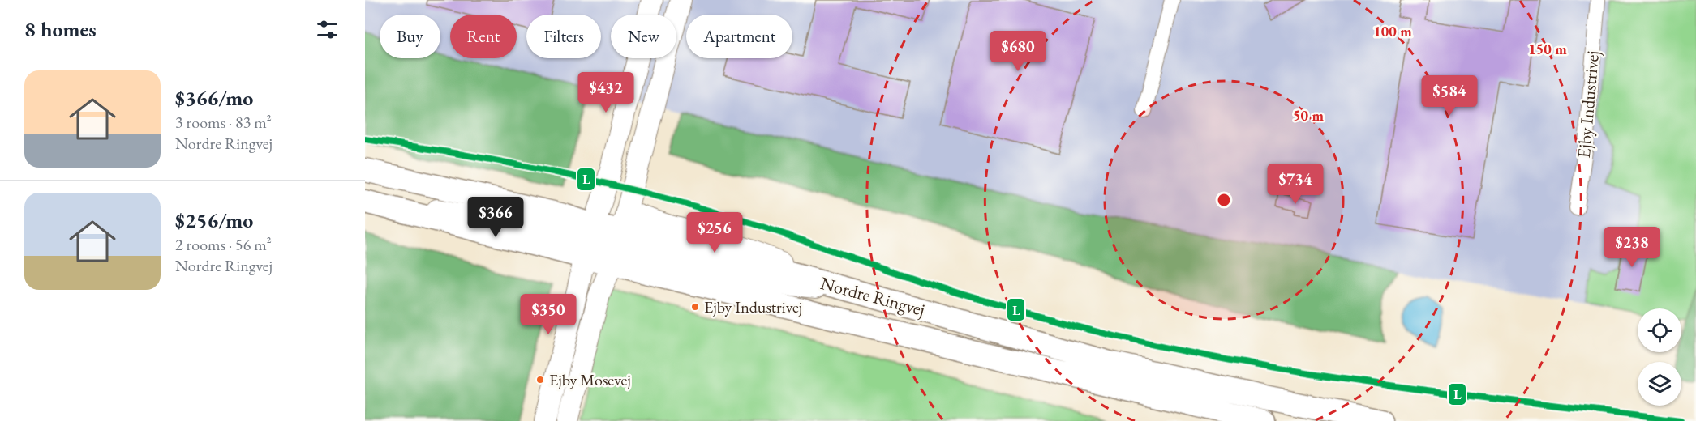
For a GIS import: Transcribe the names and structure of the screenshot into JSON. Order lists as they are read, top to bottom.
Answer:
{
  "streets": {
    "main road": ["Nordre Ringvej"],
    "street": ["Ejby Industrivej"]
  },
  "places": ["Ejby Industrivej", "Ejby Mosevej"],
  "lines": ["transit line L"],
  "page": {
    "heading": "8 homes",
    "chip": [
      "Buy",
      "Rent",
      "Filters",
      "New",
      "Apartment"
    ],
    "price": [
      "$680",
      "$432",
      "$584",
      "$734",
      "$366",
      "$256",
      "$238",
      "$350"
    ],
    "list": [
      {
        "name": "$366/mo",
        "note": "3 rooms · 83 m² · Nordre Ringvej"
      },
      {
        "name": "$256/mo",
        "note": "2 rooms · 56 m² · Nordre Ringvej"
      }
    ]
  },
  "rings": ["100 m", "150 m", "50 m"]
}
